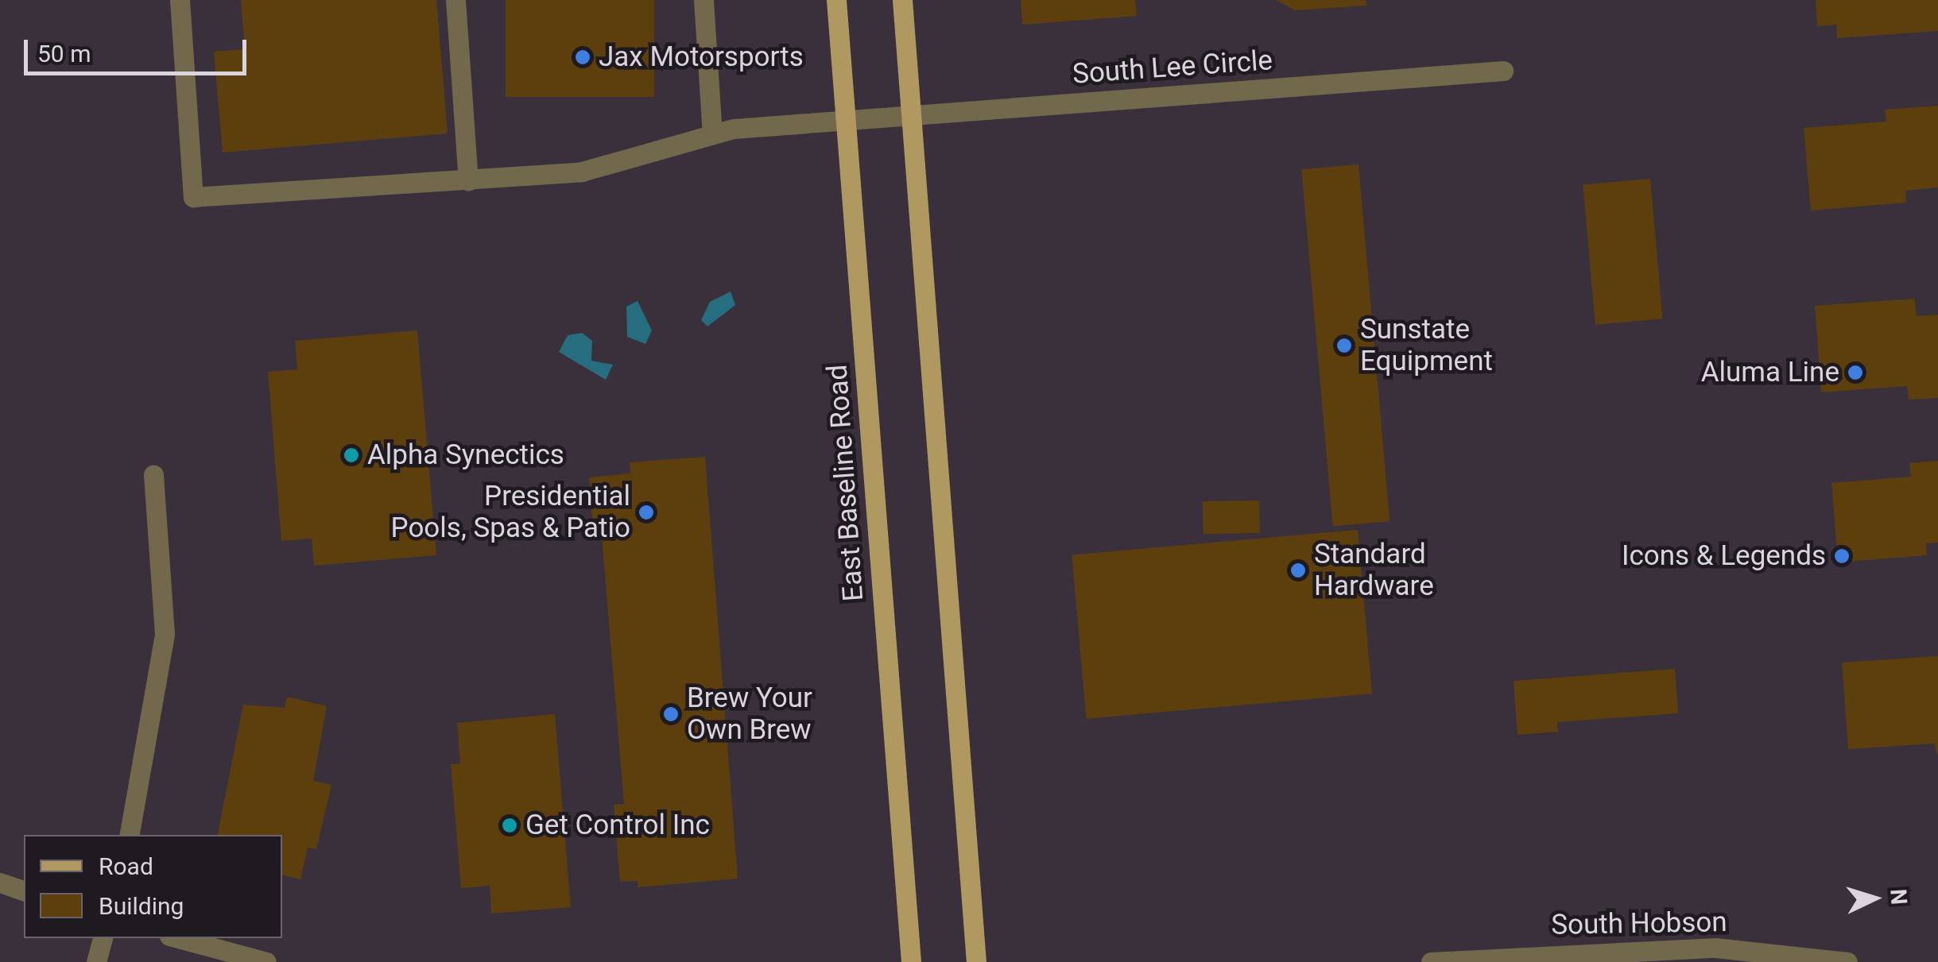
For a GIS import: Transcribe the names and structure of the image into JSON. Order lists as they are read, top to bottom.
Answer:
{
  "streets": {
    "main road": ["East Baseline Road"],
    "street": ["South Lee Circle", "South Hobson"]
  },
  "crossings": [
    ["South Lee Circle", "East Baseline Road"]
  ],
  "places": [
    "Jax Motorsports",
    "Sunstate Equipment",
    "Aluma Line",
    "Alpha Synectics",
    "Presidential Pools, Spas & Patio",
    "Icons & Legends",
    "Standard Hardware",
    "Brew Your Own Brew",
    "Get Control Inc"
  ],
  "legend": ["Road", "Building"],
  "scale_bar": "50 m",
  "north": "right"
}
